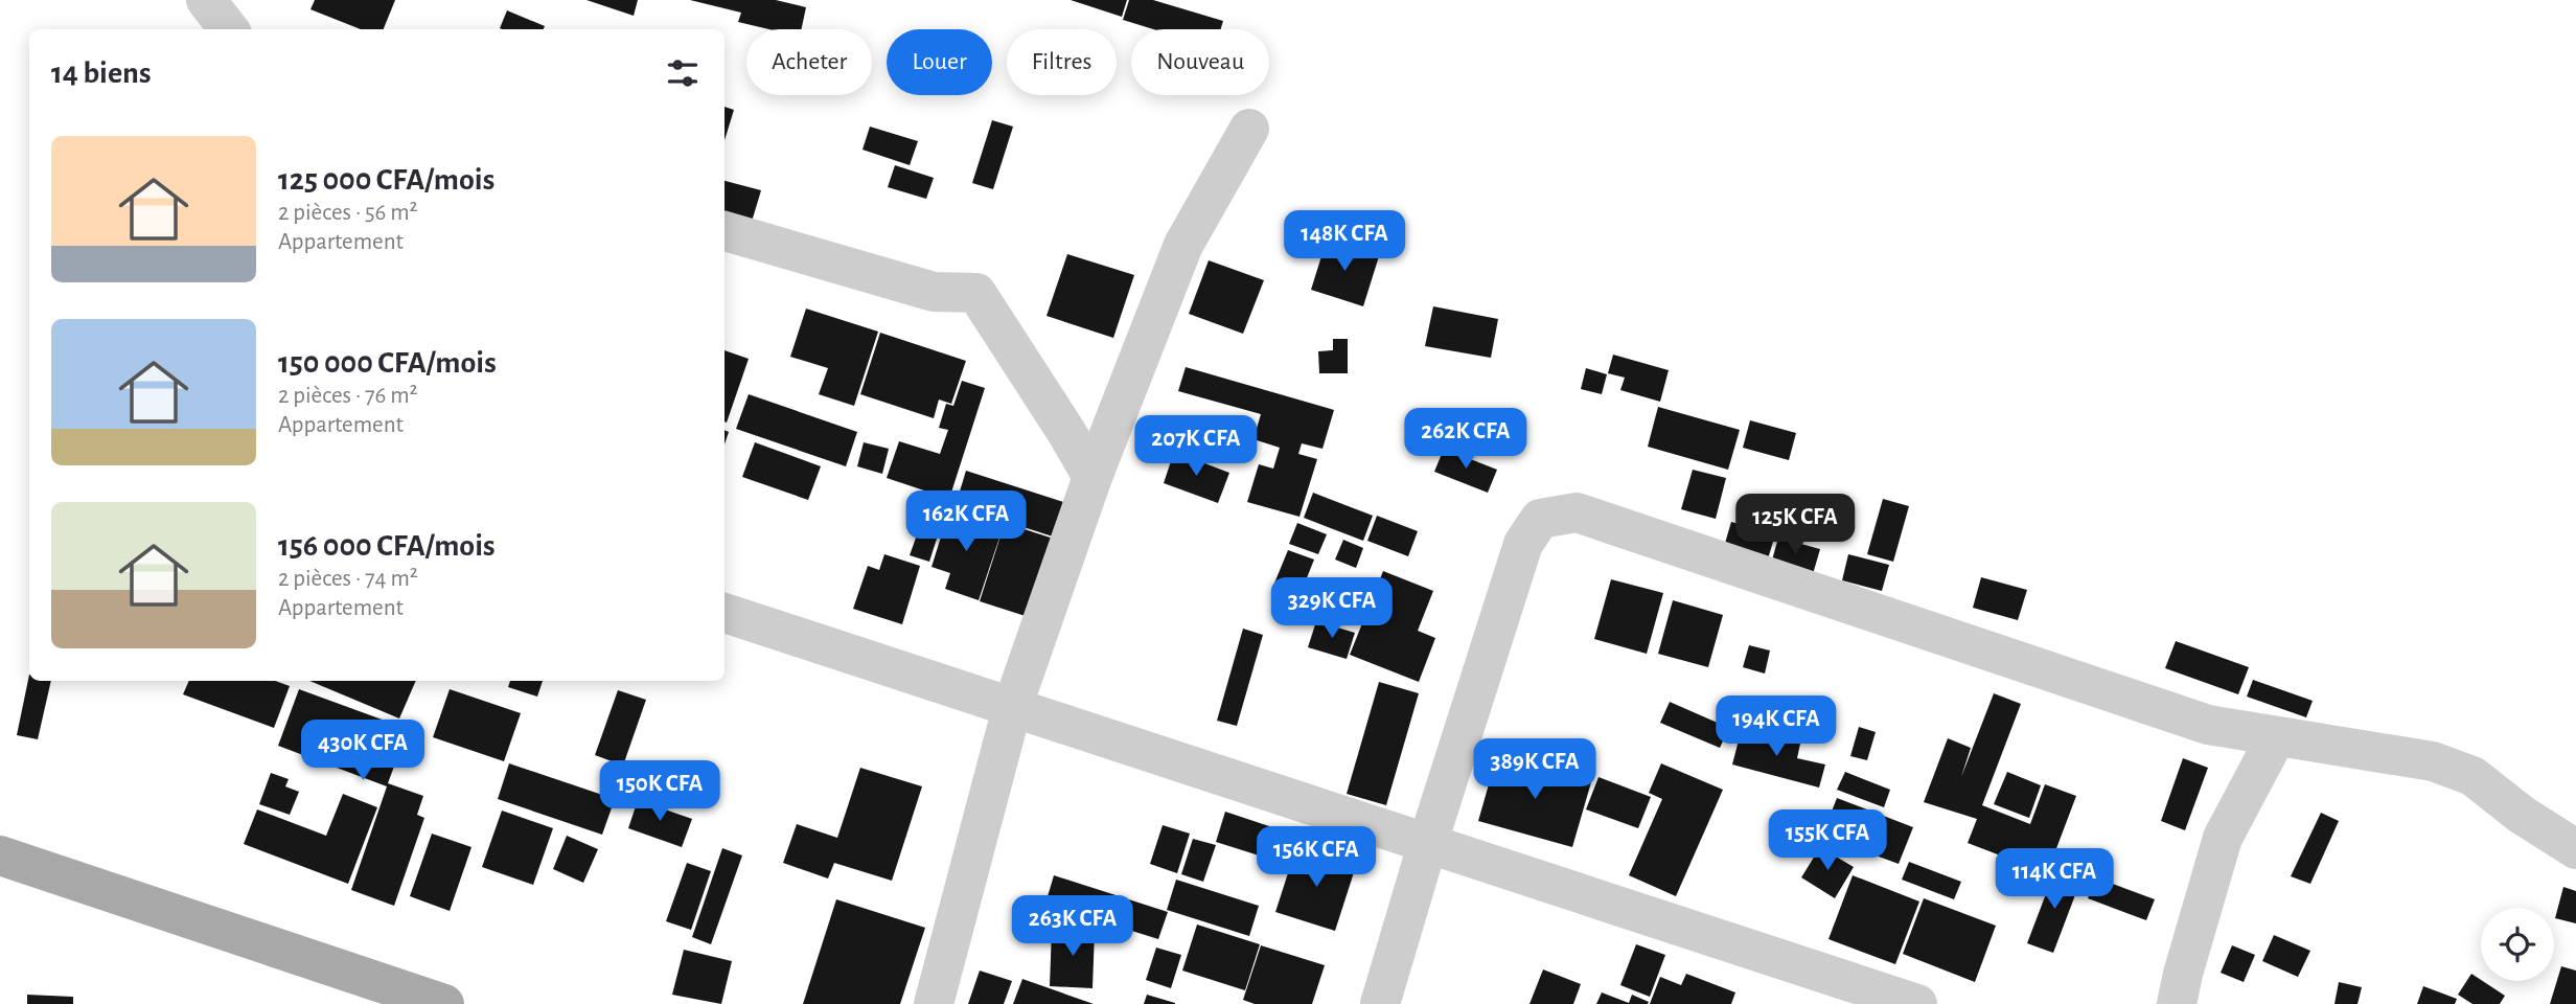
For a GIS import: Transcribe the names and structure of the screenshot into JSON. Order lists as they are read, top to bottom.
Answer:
{
  "page": {
    "chip": [
      "Acheter",
      "Louer",
      "Filtres",
      "Nouveau"
    ],
    "heading": "14 biens",
    "list": [
      {
        "name": "125 000 CFA/mois",
        "note": "2 pièces · 56 m² · Appartement"
      },
      {
        "name": "150 000 CFA/mois",
        "note": "2 pièces · 76 m² · Appartement"
      },
      {
        "name": "156 000 CFA/mois",
        "note": "2 pièces · 74 m² · Appartement"
      }
    ],
    "price": [
      "148K CFA",
      "262K CFA",
      "207K CFA",
      "162K CFA",
      "125K CFA",
      "329K CFA",
      "194K CFA",
      "430K CFA",
      "389K CFA",
      "150K CFA",
      "155K CFA",
      "156K CFA",
      "114K CFA",
      "263K CFA"
    ]
  }
}
